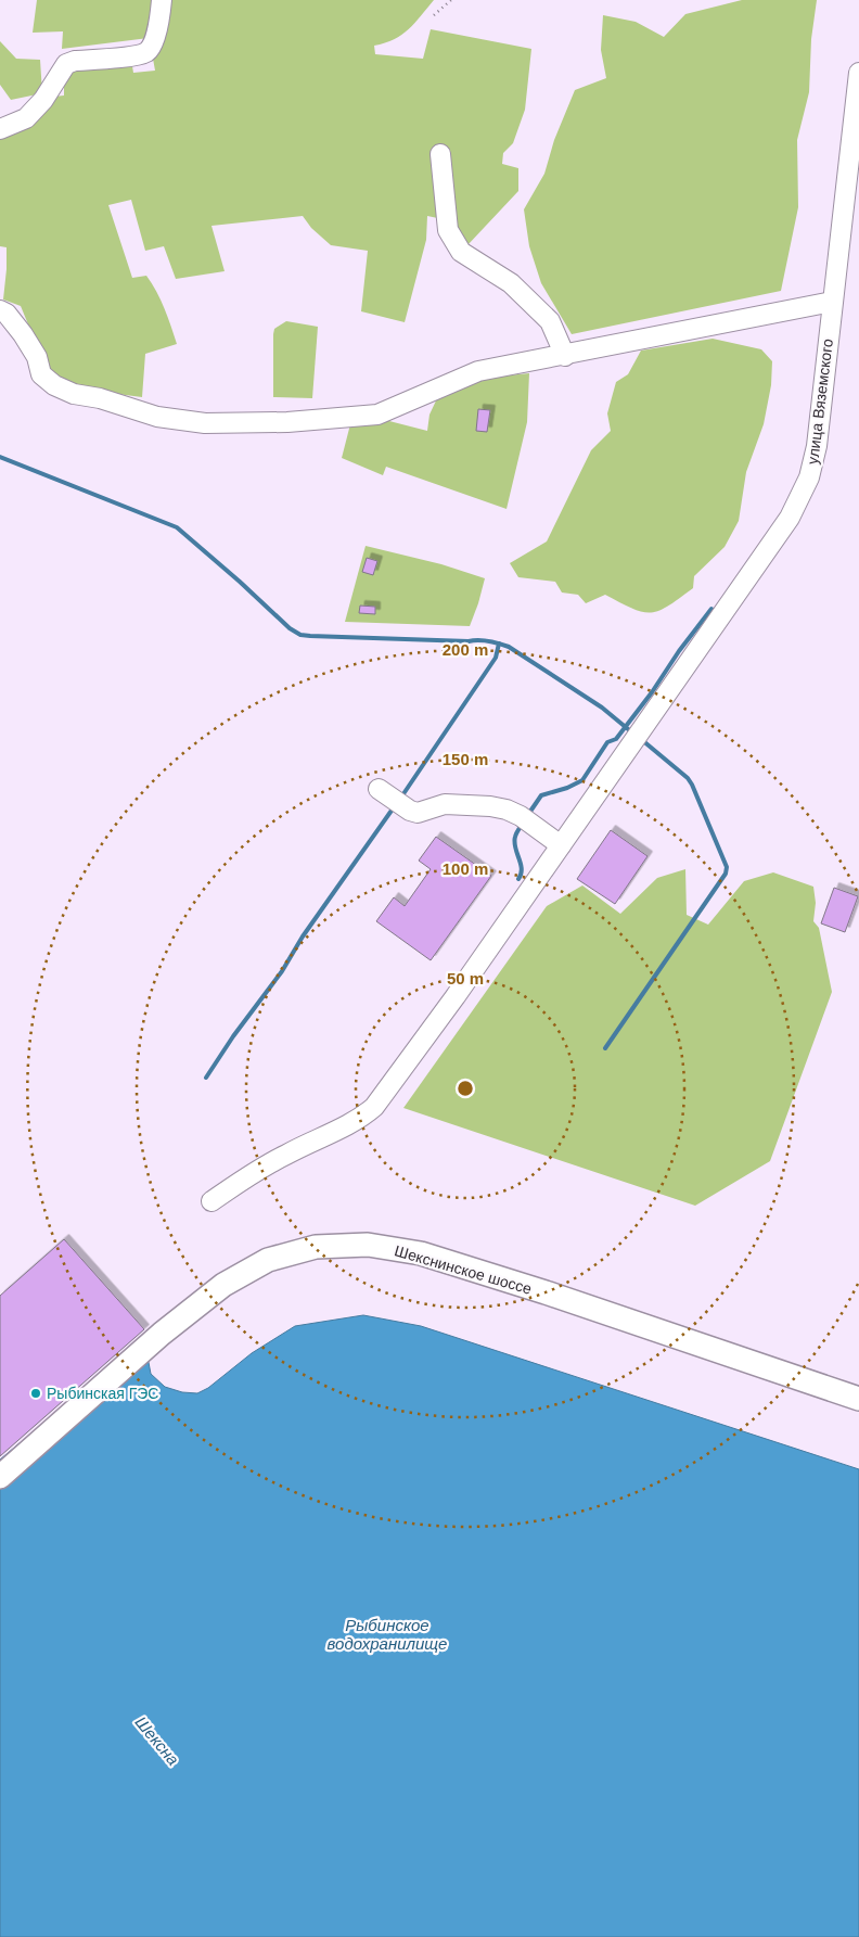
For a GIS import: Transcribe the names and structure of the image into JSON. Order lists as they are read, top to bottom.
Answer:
{
  "streets": {
    "main road": ["Шекснинское шоссе"],
    "street": ["улица Вяземского"]
  },
  "water": ["Рыбинское водохранилище", "Шексна"],
  "places": ["Рыбинская ГЭС"],
  "rings": [
    "200 m",
    "150 m",
    "100 m",
    "50 m"
  ]
}
